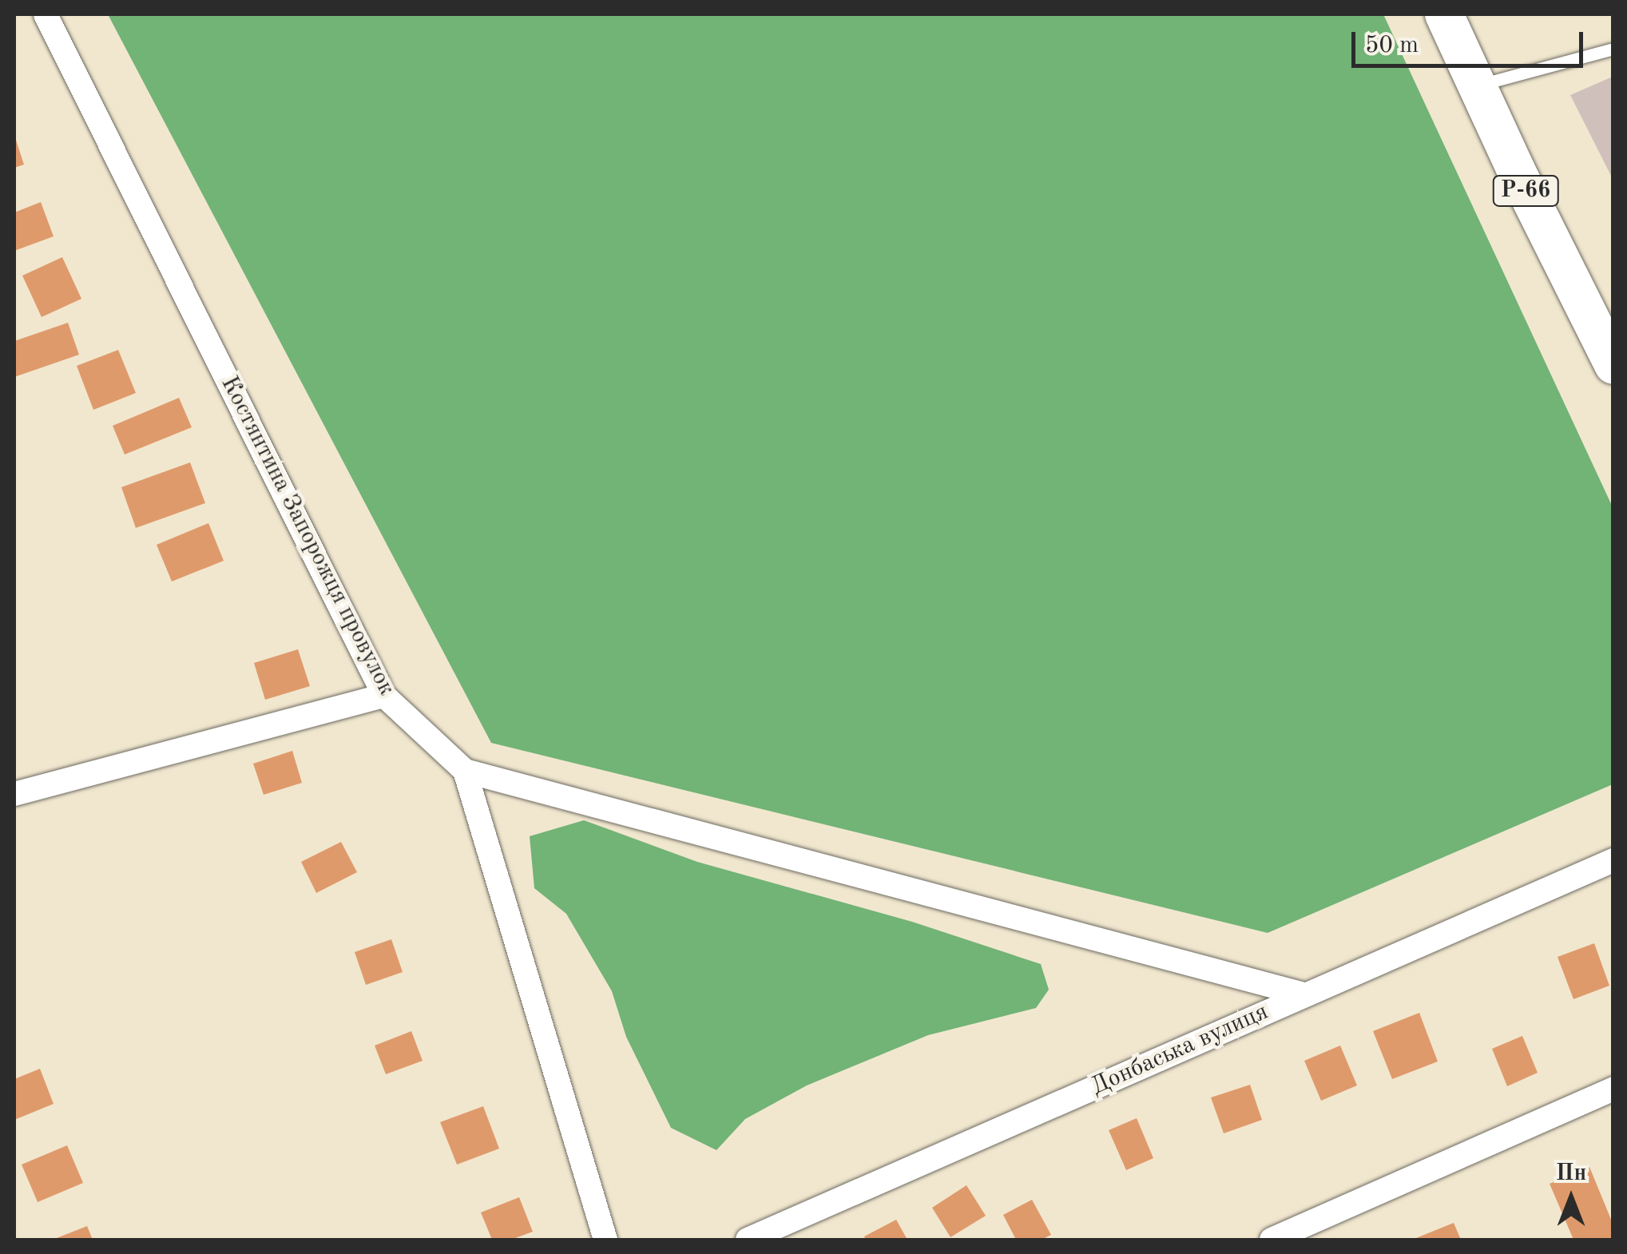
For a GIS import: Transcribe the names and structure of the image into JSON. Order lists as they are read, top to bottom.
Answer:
{
  "streets": {
    "main road": ["Р-66"],
    "street": ["Костянтина Запорожця провулок", "Донбаська вулиця"]
  },
  "scale_bar": "50 m",
  "north": "top"
}
